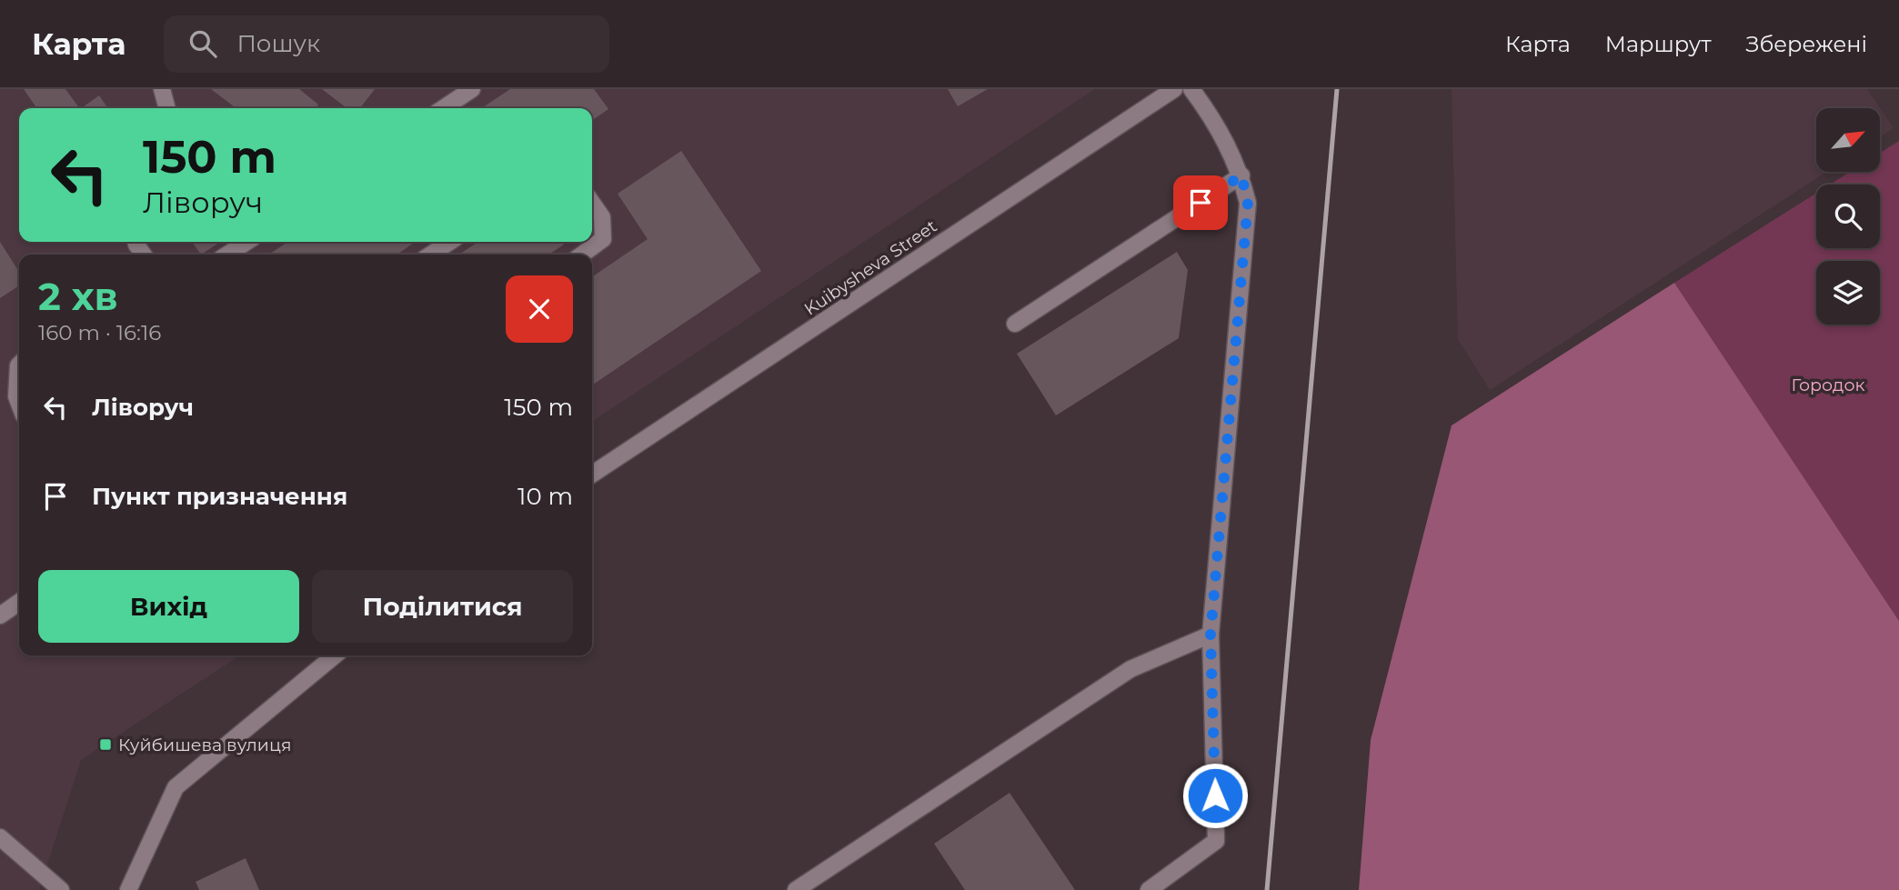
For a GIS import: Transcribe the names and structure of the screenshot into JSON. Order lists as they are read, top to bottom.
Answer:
{
  "streets": {
    "main road": ["Kuibysheva Street"]
  },
  "parks": ["Городок"],
  "places": {
    "transit": ["Куйбишева вулиця"]
  },
  "north": "top right",
  "page": {
    "header": "Карта",
    "search": "Пошук",
    "nav": ["Карта", "Маршрут", "Збережені"],
    "turn": ["150 m", "Ліворуч"],
    "heading": ["2 хв", "160 m · 16:16"],
    "list": [
      {
        "name": "Ліворуч",
        "value": "150 m"
      },
      {
        "name": "Пункт призначення",
        "value": "10 m"
      }
    ],
    "buttons": ["Вихід", "Поділитися"]
  }
}
